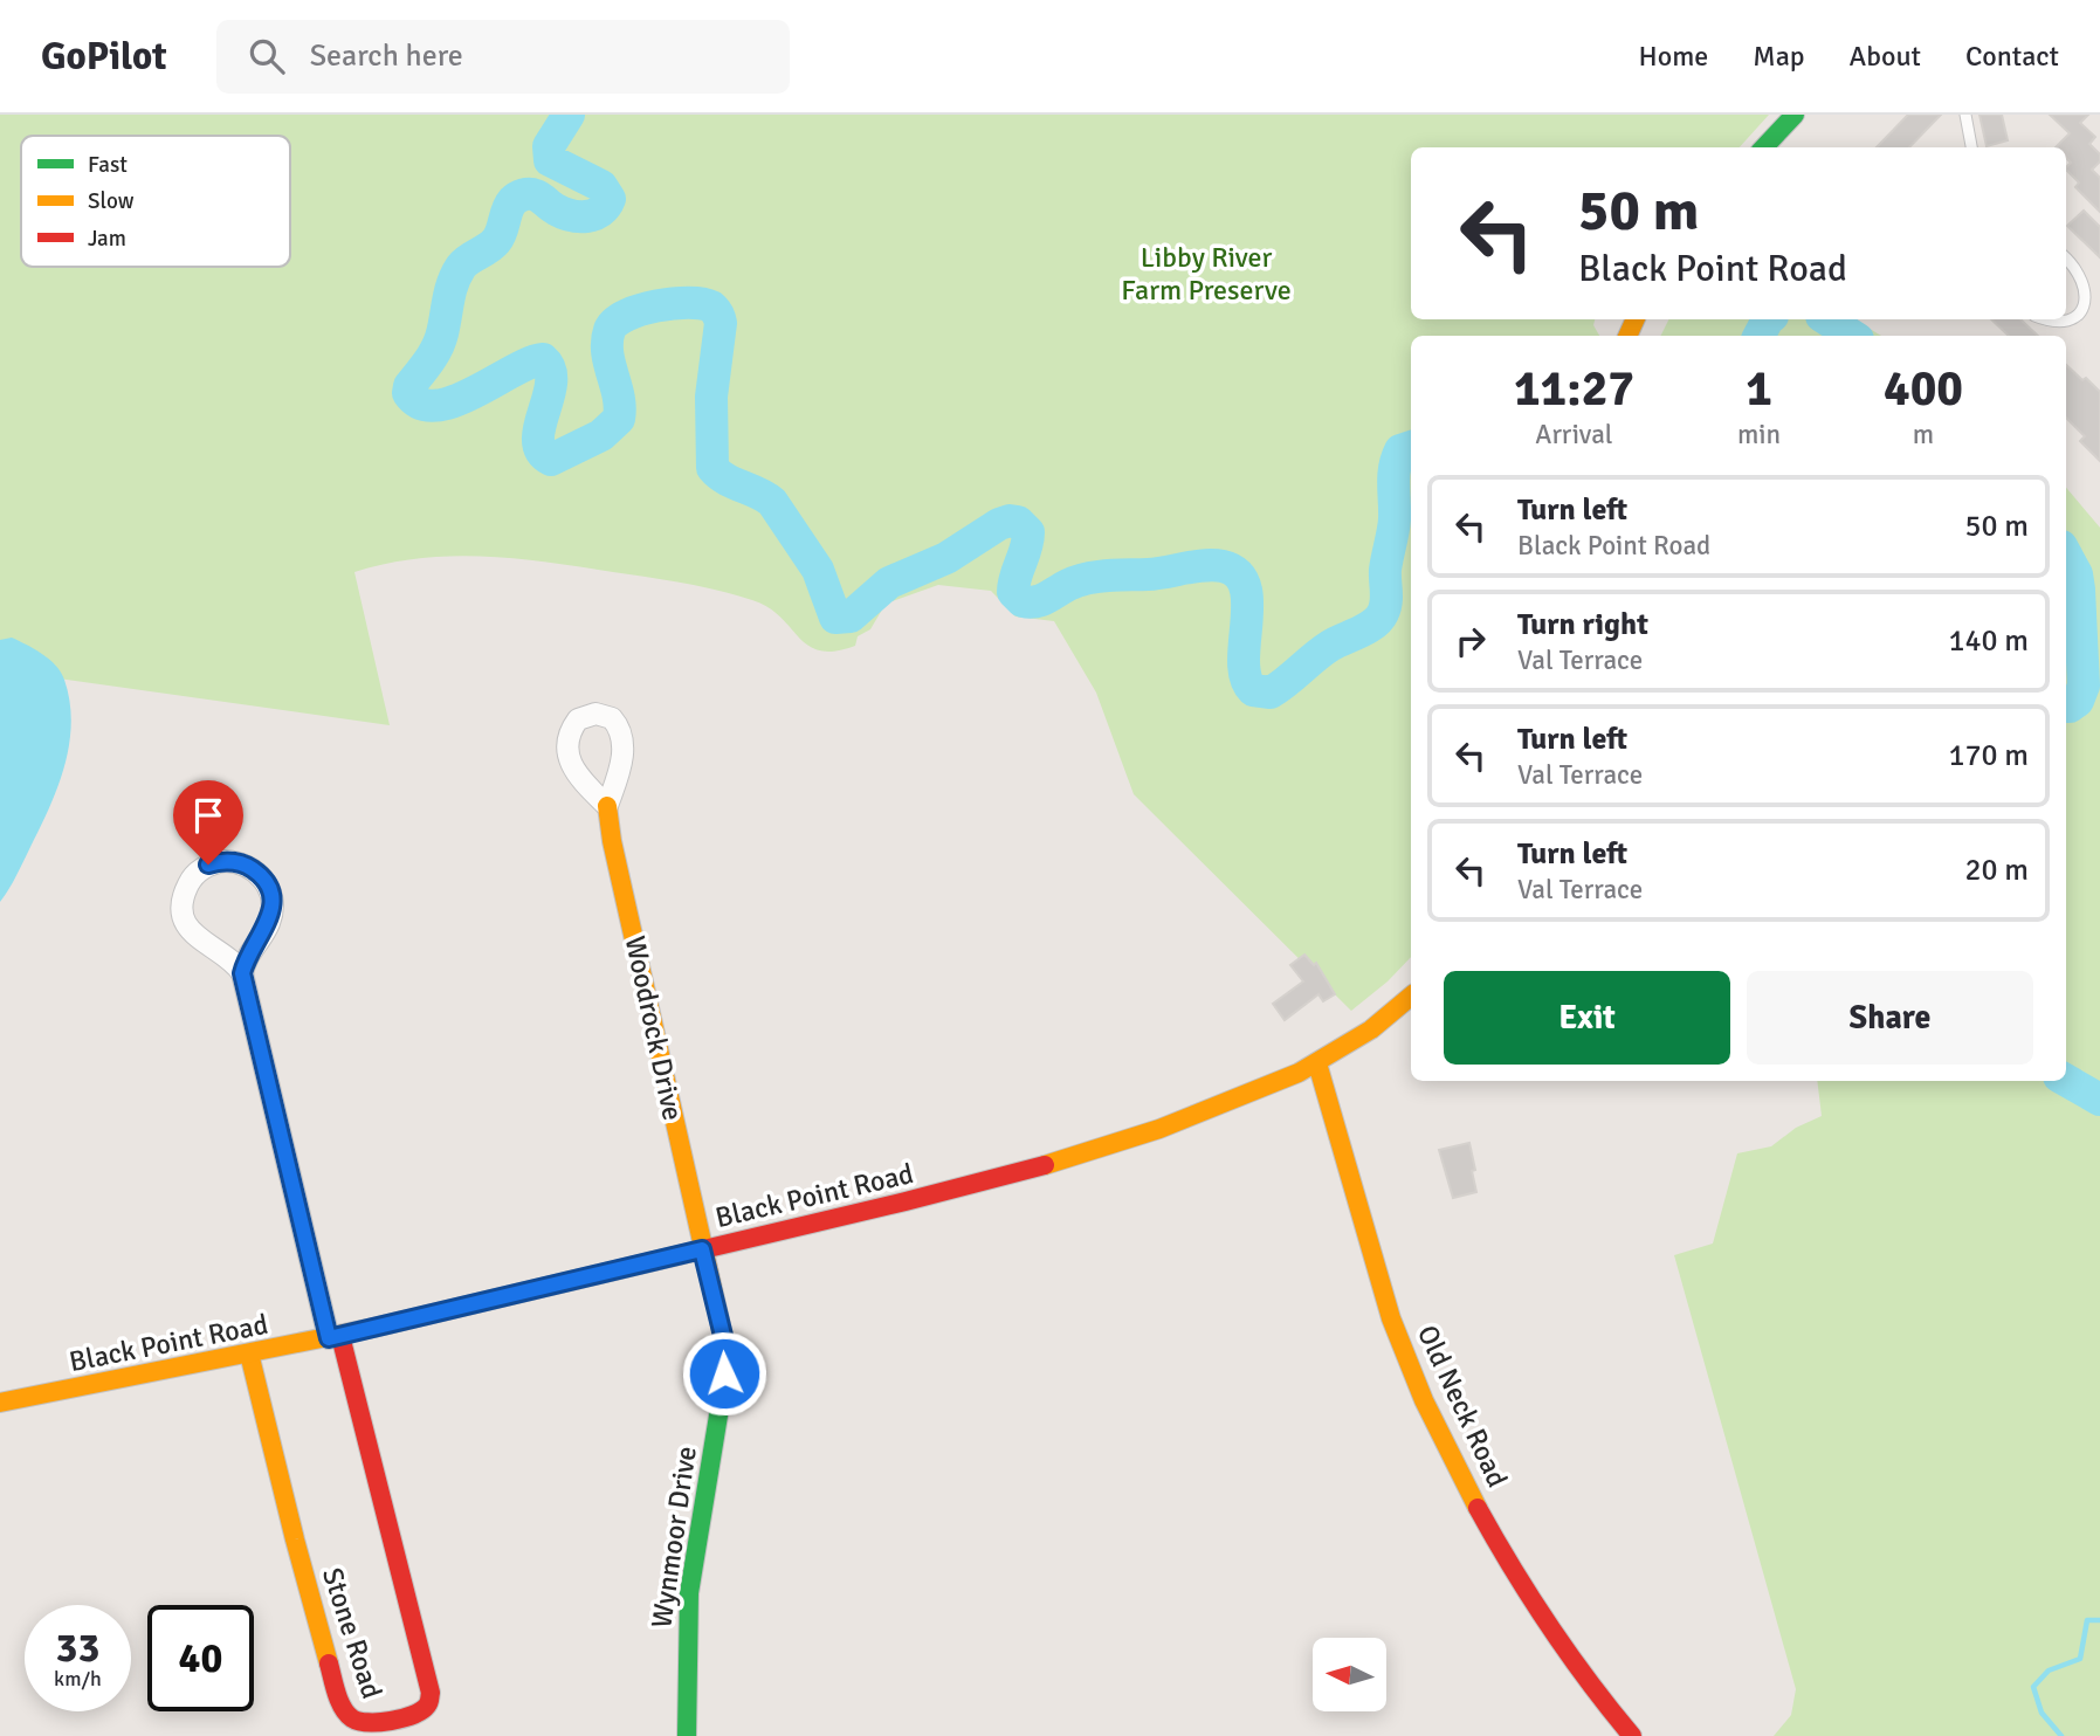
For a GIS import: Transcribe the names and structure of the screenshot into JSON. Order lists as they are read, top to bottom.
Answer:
{
  "streets": {
    "street": [
      "Woodrock Drive",
      "Black Point Road",
      "Old Neck Road",
      "Wynmoor Drive",
      "Stone Road"
    ]
  },
  "crossings": [
    ["Woodrock Drive", "Black Point Road"],
    ["Woodrock Drive", "Wynmoor Drive"],
    ["Black Point Road", "Old Neck Road"],
    ["Black Point Road", "Wynmoor Drive"],
    ["Black Point Road", "Stone Road"]
  ],
  "parks": ["Libby River Farm Preserve"],
  "legend": ["Fast", "Slow", "Jam"],
  "north": "left",
  "page": {
    "header": "GoPilot",
    "search": "Search here",
    "nav": [
      "Home",
      "Map",
      "About",
      "Contact"
    ],
    "turn": ["50 m", "Black Point Road"],
    "eta": [
      "11:27",
      "Arrival",
      "1",
      "min",
      "400",
      "m"
    ],
    "list": [
      {
        "name": "Turn left",
        "note": "Black Point Road",
        "value": "50 m"
      },
      {
        "name": "Turn right",
        "note": "Val Terrace",
        "value": "140 m"
      },
      {
        "name": "Turn left",
        "note": "Val Terrace",
        "value": "170 m"
      },
      {
        "name": "Turn left",
        "note": "Val Terrace",
        "value": "20 m"
      }
    ],
    "buttons": ["Exit", "Share"],
    "speed": "33 km/h",
    "limit": "40"
  }
}
